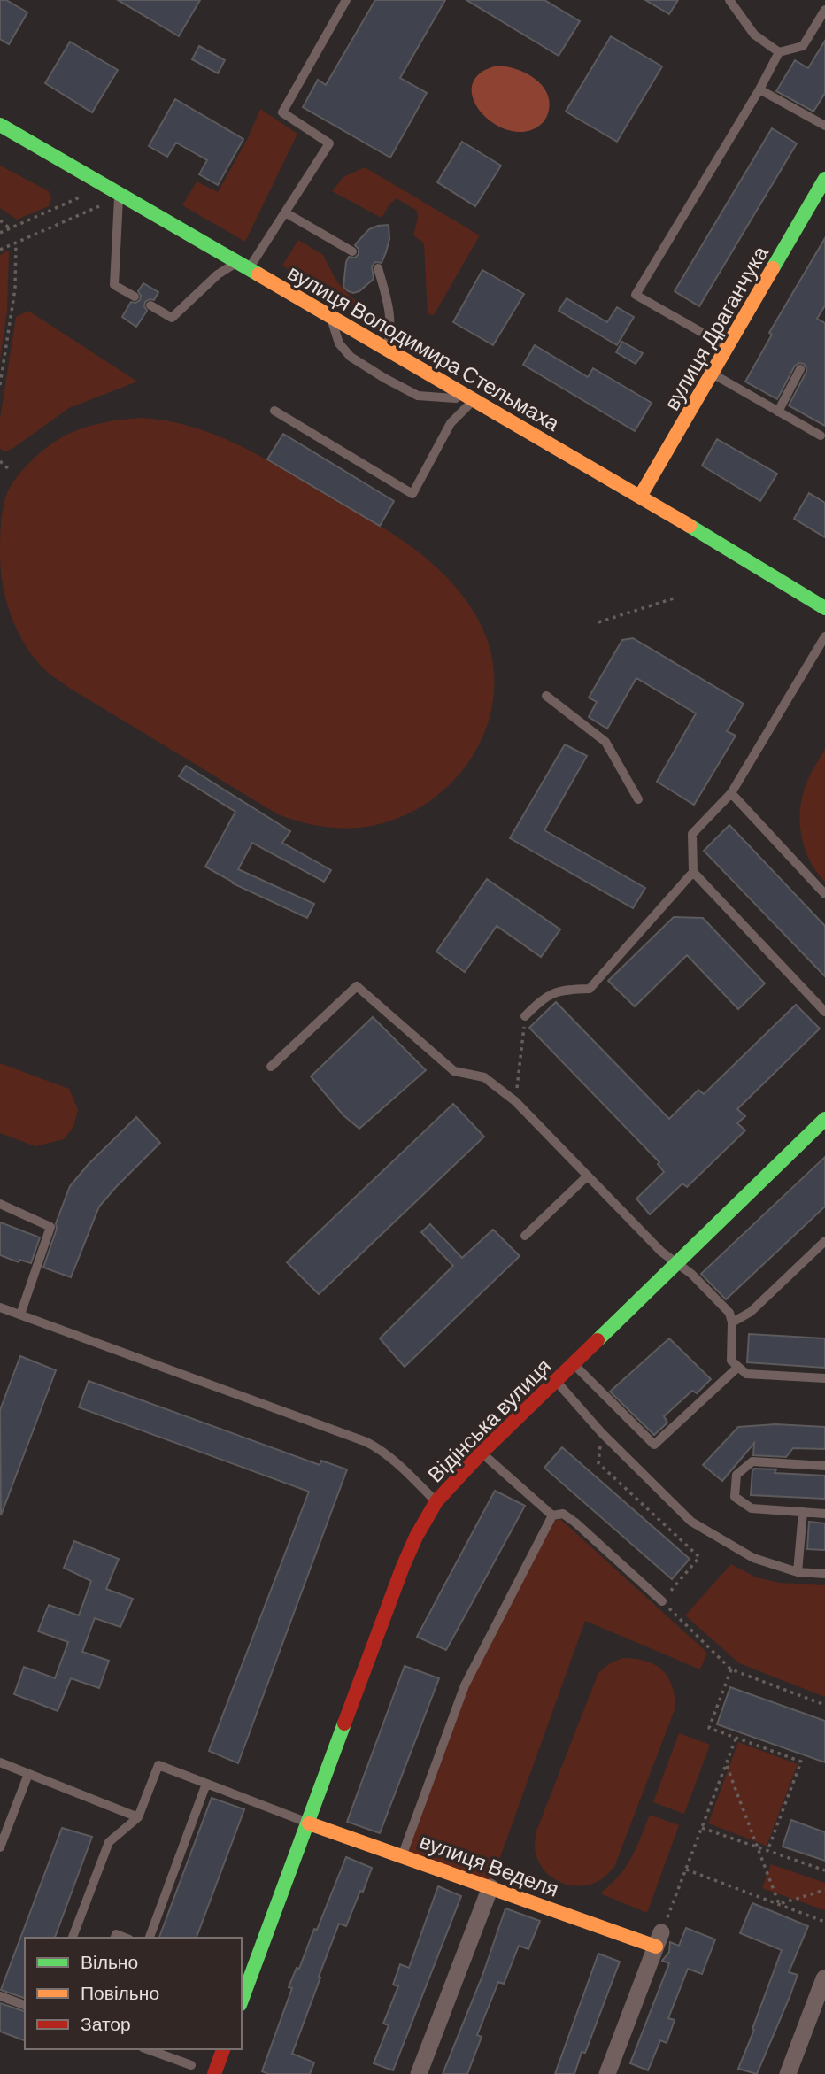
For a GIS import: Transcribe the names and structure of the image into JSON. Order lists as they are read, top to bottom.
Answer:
{
  "streets": {
    "main road": [
      "вулиця Драганчука",
      "вулиця Володимира Стельмаха",
      "Відінська вулиця",
      "вулиця Веделя"
    ]
  },
  "crossings": [
    ["вулиця Драганчука", "вулиця Володимира Стельмаха"],
    ["Відінська вулиця", "вулиця Веделя"]
  ],
  "legend": ["Вільно", "Повільно", "Затор"]
}
